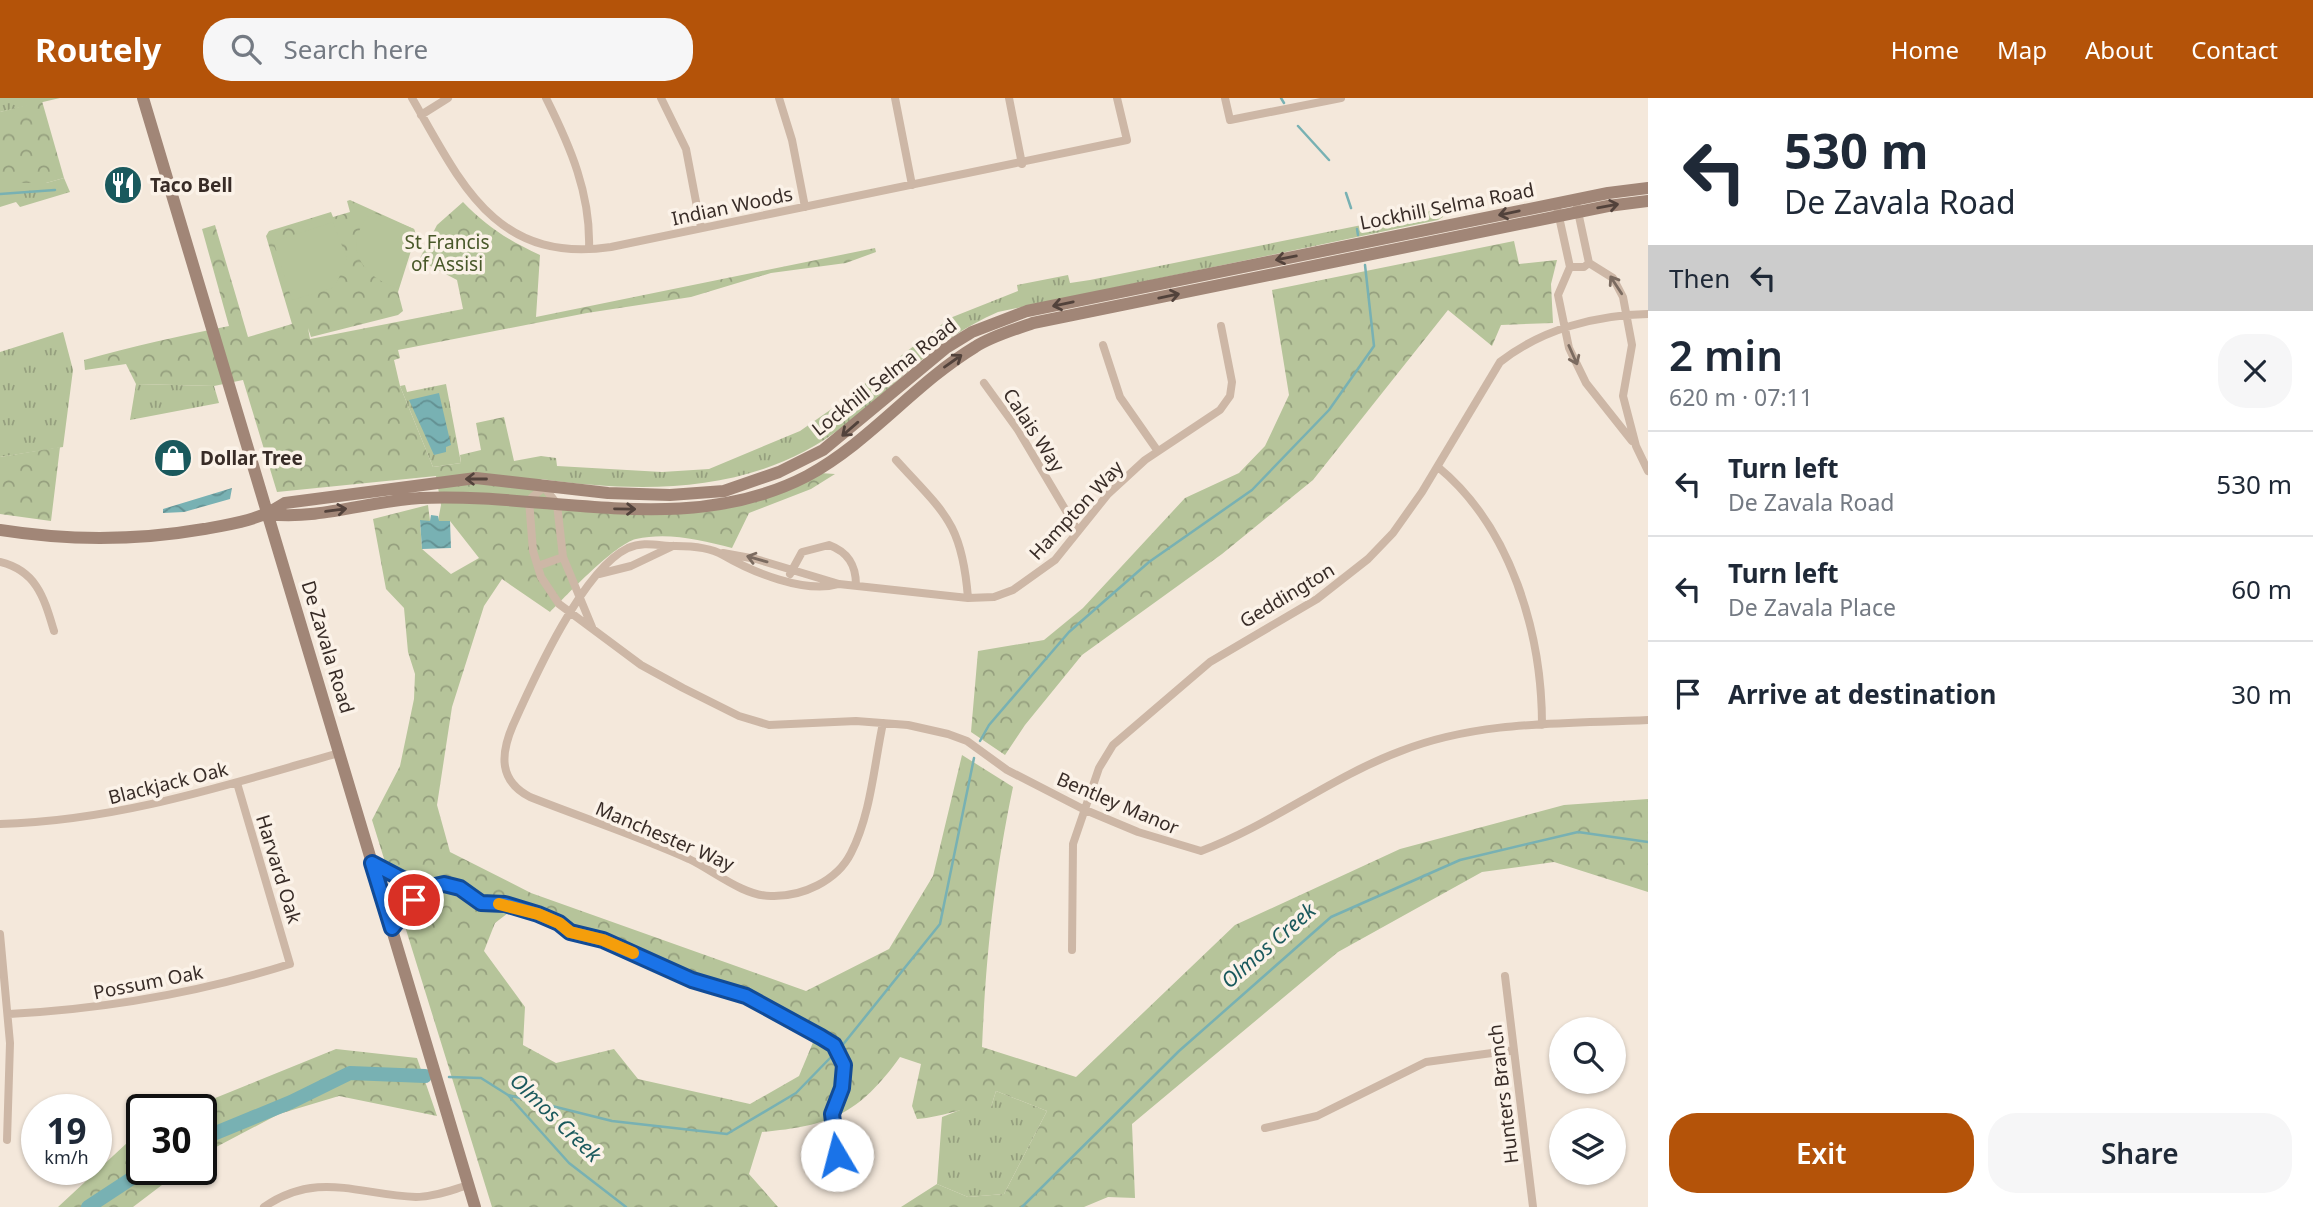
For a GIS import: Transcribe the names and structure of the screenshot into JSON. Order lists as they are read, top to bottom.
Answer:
{
  "streets": {
    "main road": ["Lockhill Selma Road", "De Zavala Road"],
    "street": [
      "Indian Woods",
      "Calais Way",
      "Hampton Way",
      "Geddington",
      "Blackjack Oak",
      "Bentley Manor",
      "Manchester Way",
      "Harvard Oak",
      "Possum Oak",
      "Hunters Branch"
    ]
  },
  "crossings": [
    ["Lockhill Selma Road", "De Zavala Road"],
    ["Lockhill Selma Road", "Bentley Manor"],
    ["Calais Way", "Hampton Way"],
    ["Hampton Way", "Bentley Manor"],
    ["Hampton Way", "Manchester Way"],
    ["Geddington", "Bentley Manor"],
    ["De Zavala Road", "Blackjack Oak"],
    ["Blackjack Oak", "Harvard Oak"],
    ["Bentley Manor", "Manchester Way"],
    ["Harvard Oak", "Possum Oak"]
  ],
  "water": ["Olmos Creek"],
  "parks": ["St Francis of Assisi"],
  "places": {
    "restaurant": ["Taco Bell"],
    "shop": ["Dollar Tree"]
  },
  "page": {
    "header": "Routely",
    "search": "Search here",
    "nav": [
      "Home",
      "Map",
      "About",
      "Contact"
    ],
    "turn": ["530 m", "De Zavala Road"],
    "then": "Then",
    "heading": ["2 min", "620 m · 07:11"],
    "list": [
      {
        "name": "Turn left",
        "note": "De Zavala Road",
        "value": "530 m"
      },
      {
        "name": "Turn left",
        "note": "De Zavala Place",
        "value": "60 m"
      },
      {
        "name": "Arrive at destination",
        "value": "30 m"
      }
    ],
    "speed": "19 km/h",
    "limit": "30",
    "buttons": ["Exit", "Share"]
  }
}
